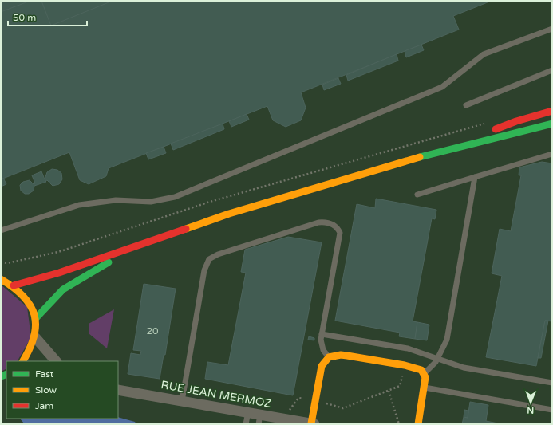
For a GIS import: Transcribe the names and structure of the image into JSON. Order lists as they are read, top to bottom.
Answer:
{
  "streets": {
    "main road": ["RUE JEAN MERMOZ"]
  },
  "house_numbers": ["20"],
  "legend": ["Fast", "Slow", "Jam"],
  "scale_bar": "50 m",
  "north": "bottom"
}
